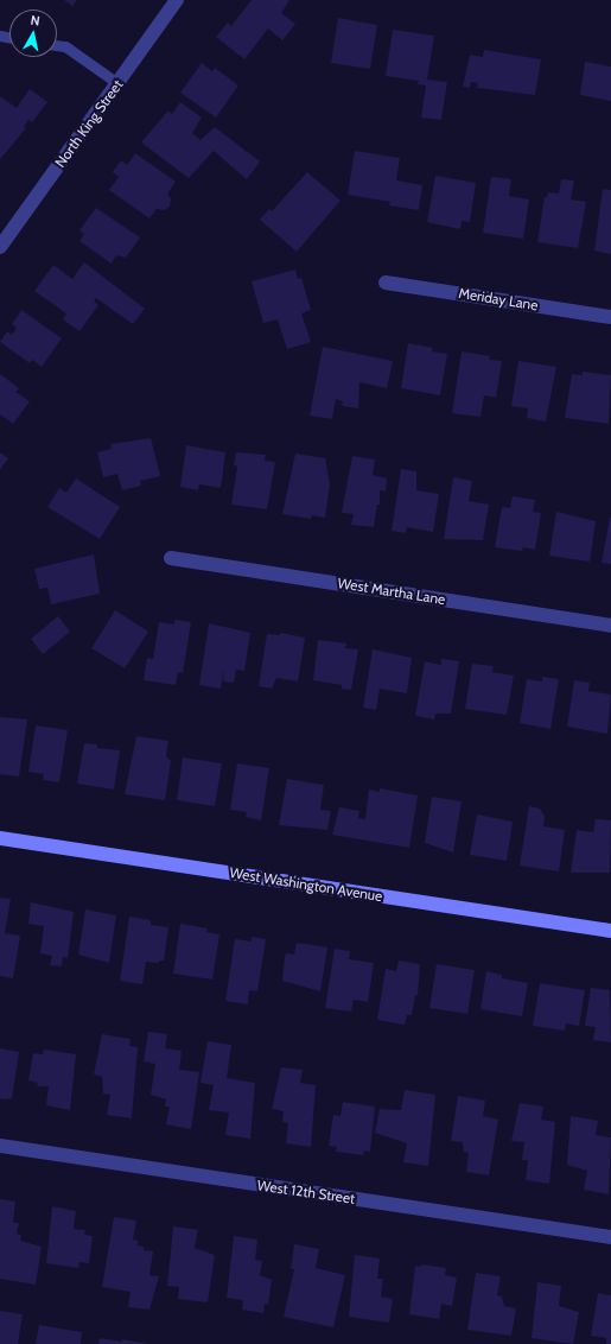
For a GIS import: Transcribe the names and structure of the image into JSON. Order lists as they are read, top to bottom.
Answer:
{
  "streets": {
    "street": [
      "North King Street",
      "Meriday Lane",
      "West Martha Lane",
      "West Washington Avenue",
      "West 12th Street"
    ]
  },
  "north": "top"
}
